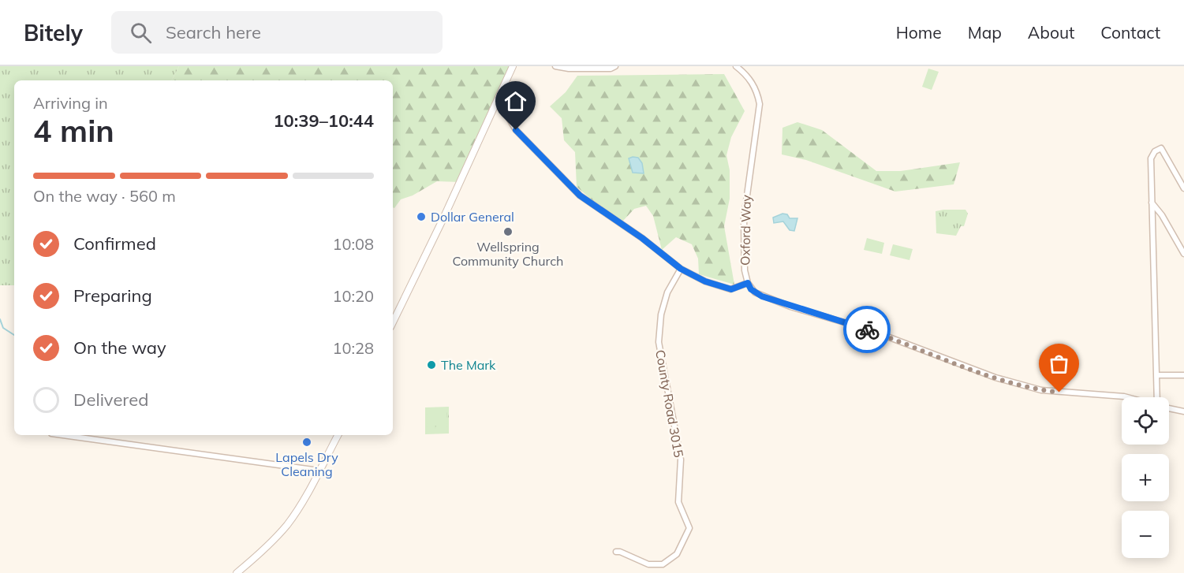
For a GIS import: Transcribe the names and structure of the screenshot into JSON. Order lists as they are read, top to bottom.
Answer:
{
  "streets": {
    "street": ["Oxford Way", "County Road 3015"]
  },
  "places": [
    "Dollar General",
    "Wellspring Community Church",
    "The Mark",
    "Lapels Dry Cleaning"
  ],
  "page": {
    "header": "Bitely",
    "search": "Search here",
    "nav": [
      "Home",
      "Map",
      "About",
      "Contact"
    ],
    "heading": ["4 min", "Arriving in", "10:39–10:44"],
    "bar": "On the way · 560 m",
    "list": [
      ["Confirmed", "10:08"],
      ["Preparing", "10:20"],
      ["On the way", "10:28"],
      "Delivered"
    ],
    "map_buttons": ["+", "−"]
  }
}
